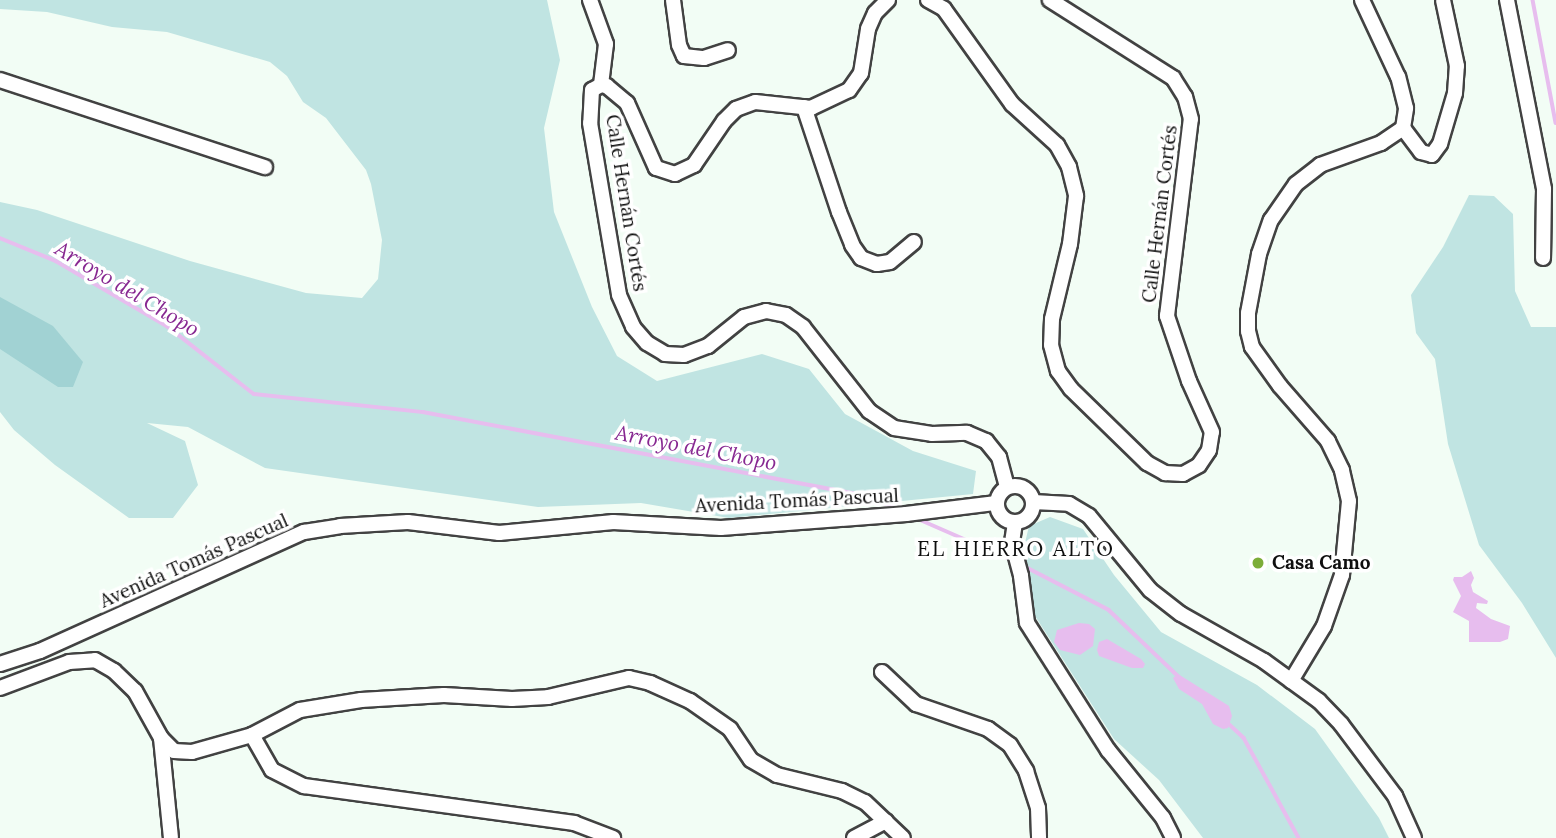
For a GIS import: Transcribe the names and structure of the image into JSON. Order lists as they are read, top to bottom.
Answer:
{
  "streets": {
    "street": ["Calle Hernán Cortés", "Avenida Tomás Pascual"]
  },
  "crossings": [
    ["Calle Hernán Cortés", "Avenida Tomás Pascual"]
  ],
  "districts": ["EL HIERRO ALTO"],
  "water": ["Arroyo del Chopo"],
  "places": ["Casa Camo"]
}
